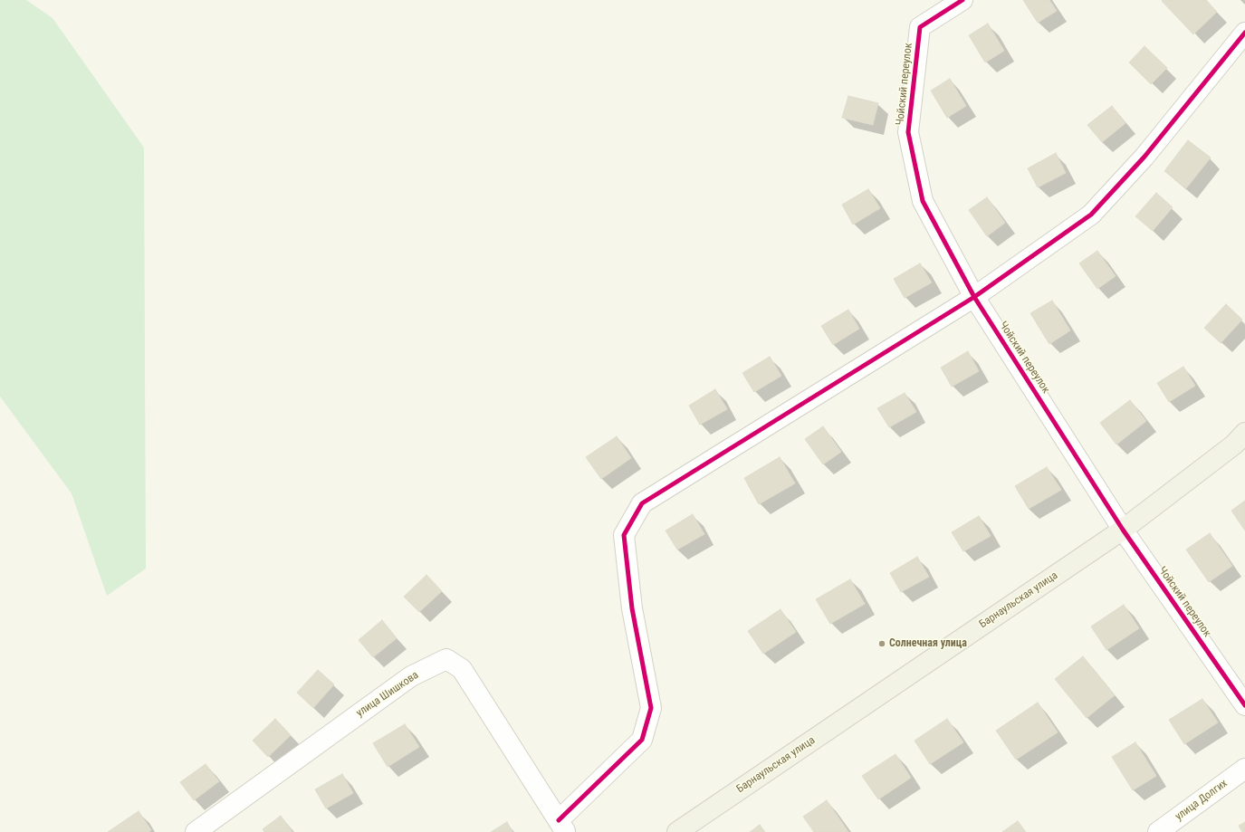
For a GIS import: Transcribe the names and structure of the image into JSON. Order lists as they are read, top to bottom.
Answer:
{
  "streets": {
    "main road": ["Барнаульская улица"],
    "street": ["Чойский переулок", "улица Шишкова", "улица Долгих"]
  },
  "crossings": [
    ["Чойский переулок", "Барнаульская улица"]
  ],
  "places": ["Солнечная улица"]
}
